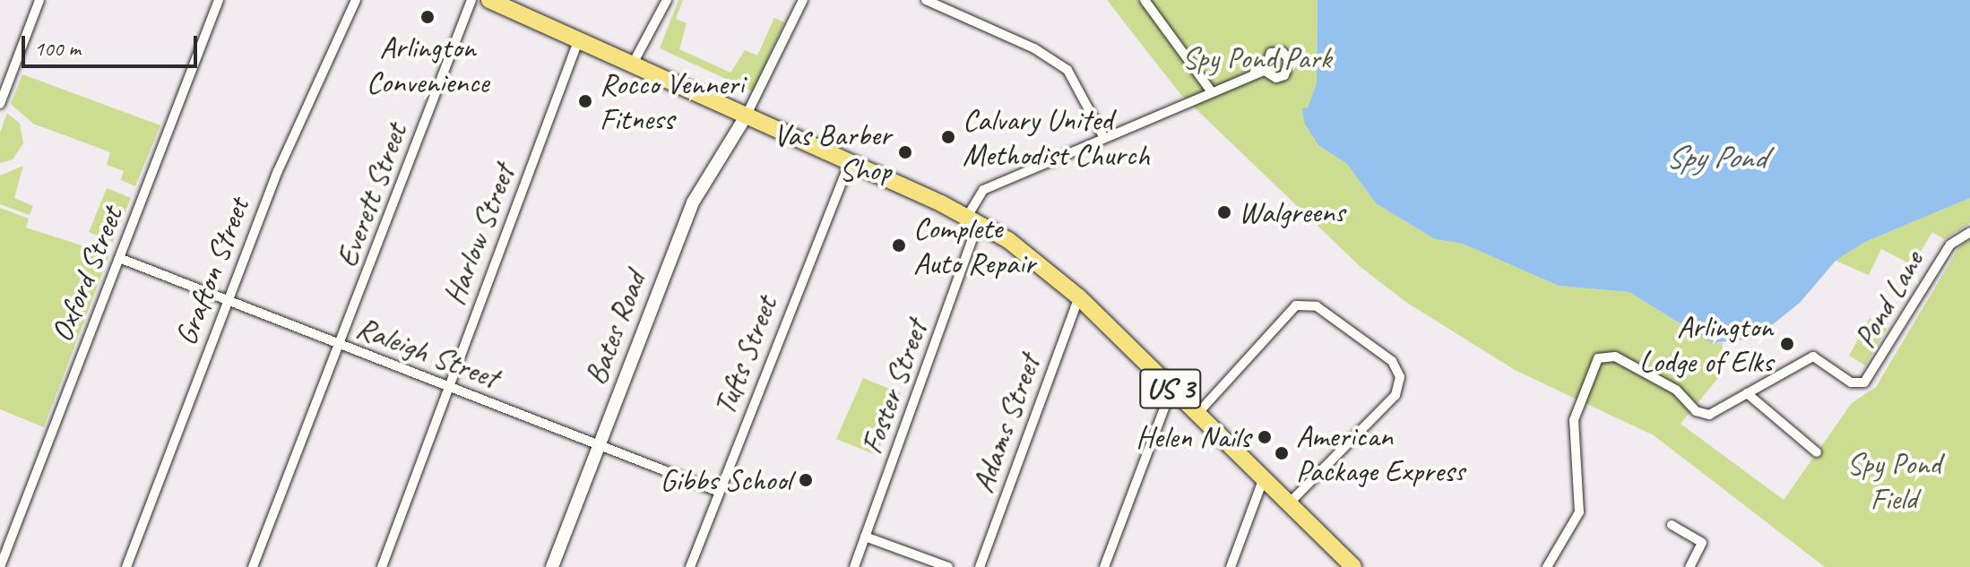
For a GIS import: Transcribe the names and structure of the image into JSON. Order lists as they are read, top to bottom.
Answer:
{
  "streets": {
    "highway": ["US 3"],
    "street": [
      "Everett Street",
      "Harlow Street",
      "Grafton Street",
      "Oxford Street",
      "Pond Lane",
      "Bates Road",
      "Raleigh Street",
      "Tufts Street",
      "Foster Street",
      "Adams Street"
    ]
  },
  "crossings": [
    ["Everett Street", "Raleigh Street"],
    ["Harlow Street", "Raleigh Street"],
    ["Harlow Street", "US 3"],
    ["Grafton Street", "Raleigh Street"],
    ["Oxford Street", "Raleigh Street"],
    ["Bates Road", "Raleigh Street"],
    ["Bates Road", "US 3"],
    ["Raleigh Street", "Tufts Street"],
    ["Tufts Street", "US 3"],
    ["Foster Street", "US 3"],
    ["US 3", "Adams Street"]
  ],
  "water": ["Spy Pond"],
  "parks": ["Spy Pond Park", "Spy Pond Field"],
  "places": [
    "Arlington Convenience",
    "Rocco Venneri Fitness",
    "Calvary United Methodist Church",
    "Vas Barber Shop",
    "Walgreens",
    "Complete Auto Repair",
    "Arlington Lodge of Elks",
    "Helen Nails",
    "American Package Express",
    "Gibbs School"
  ],
  "scale_bar": "100 m"
}
